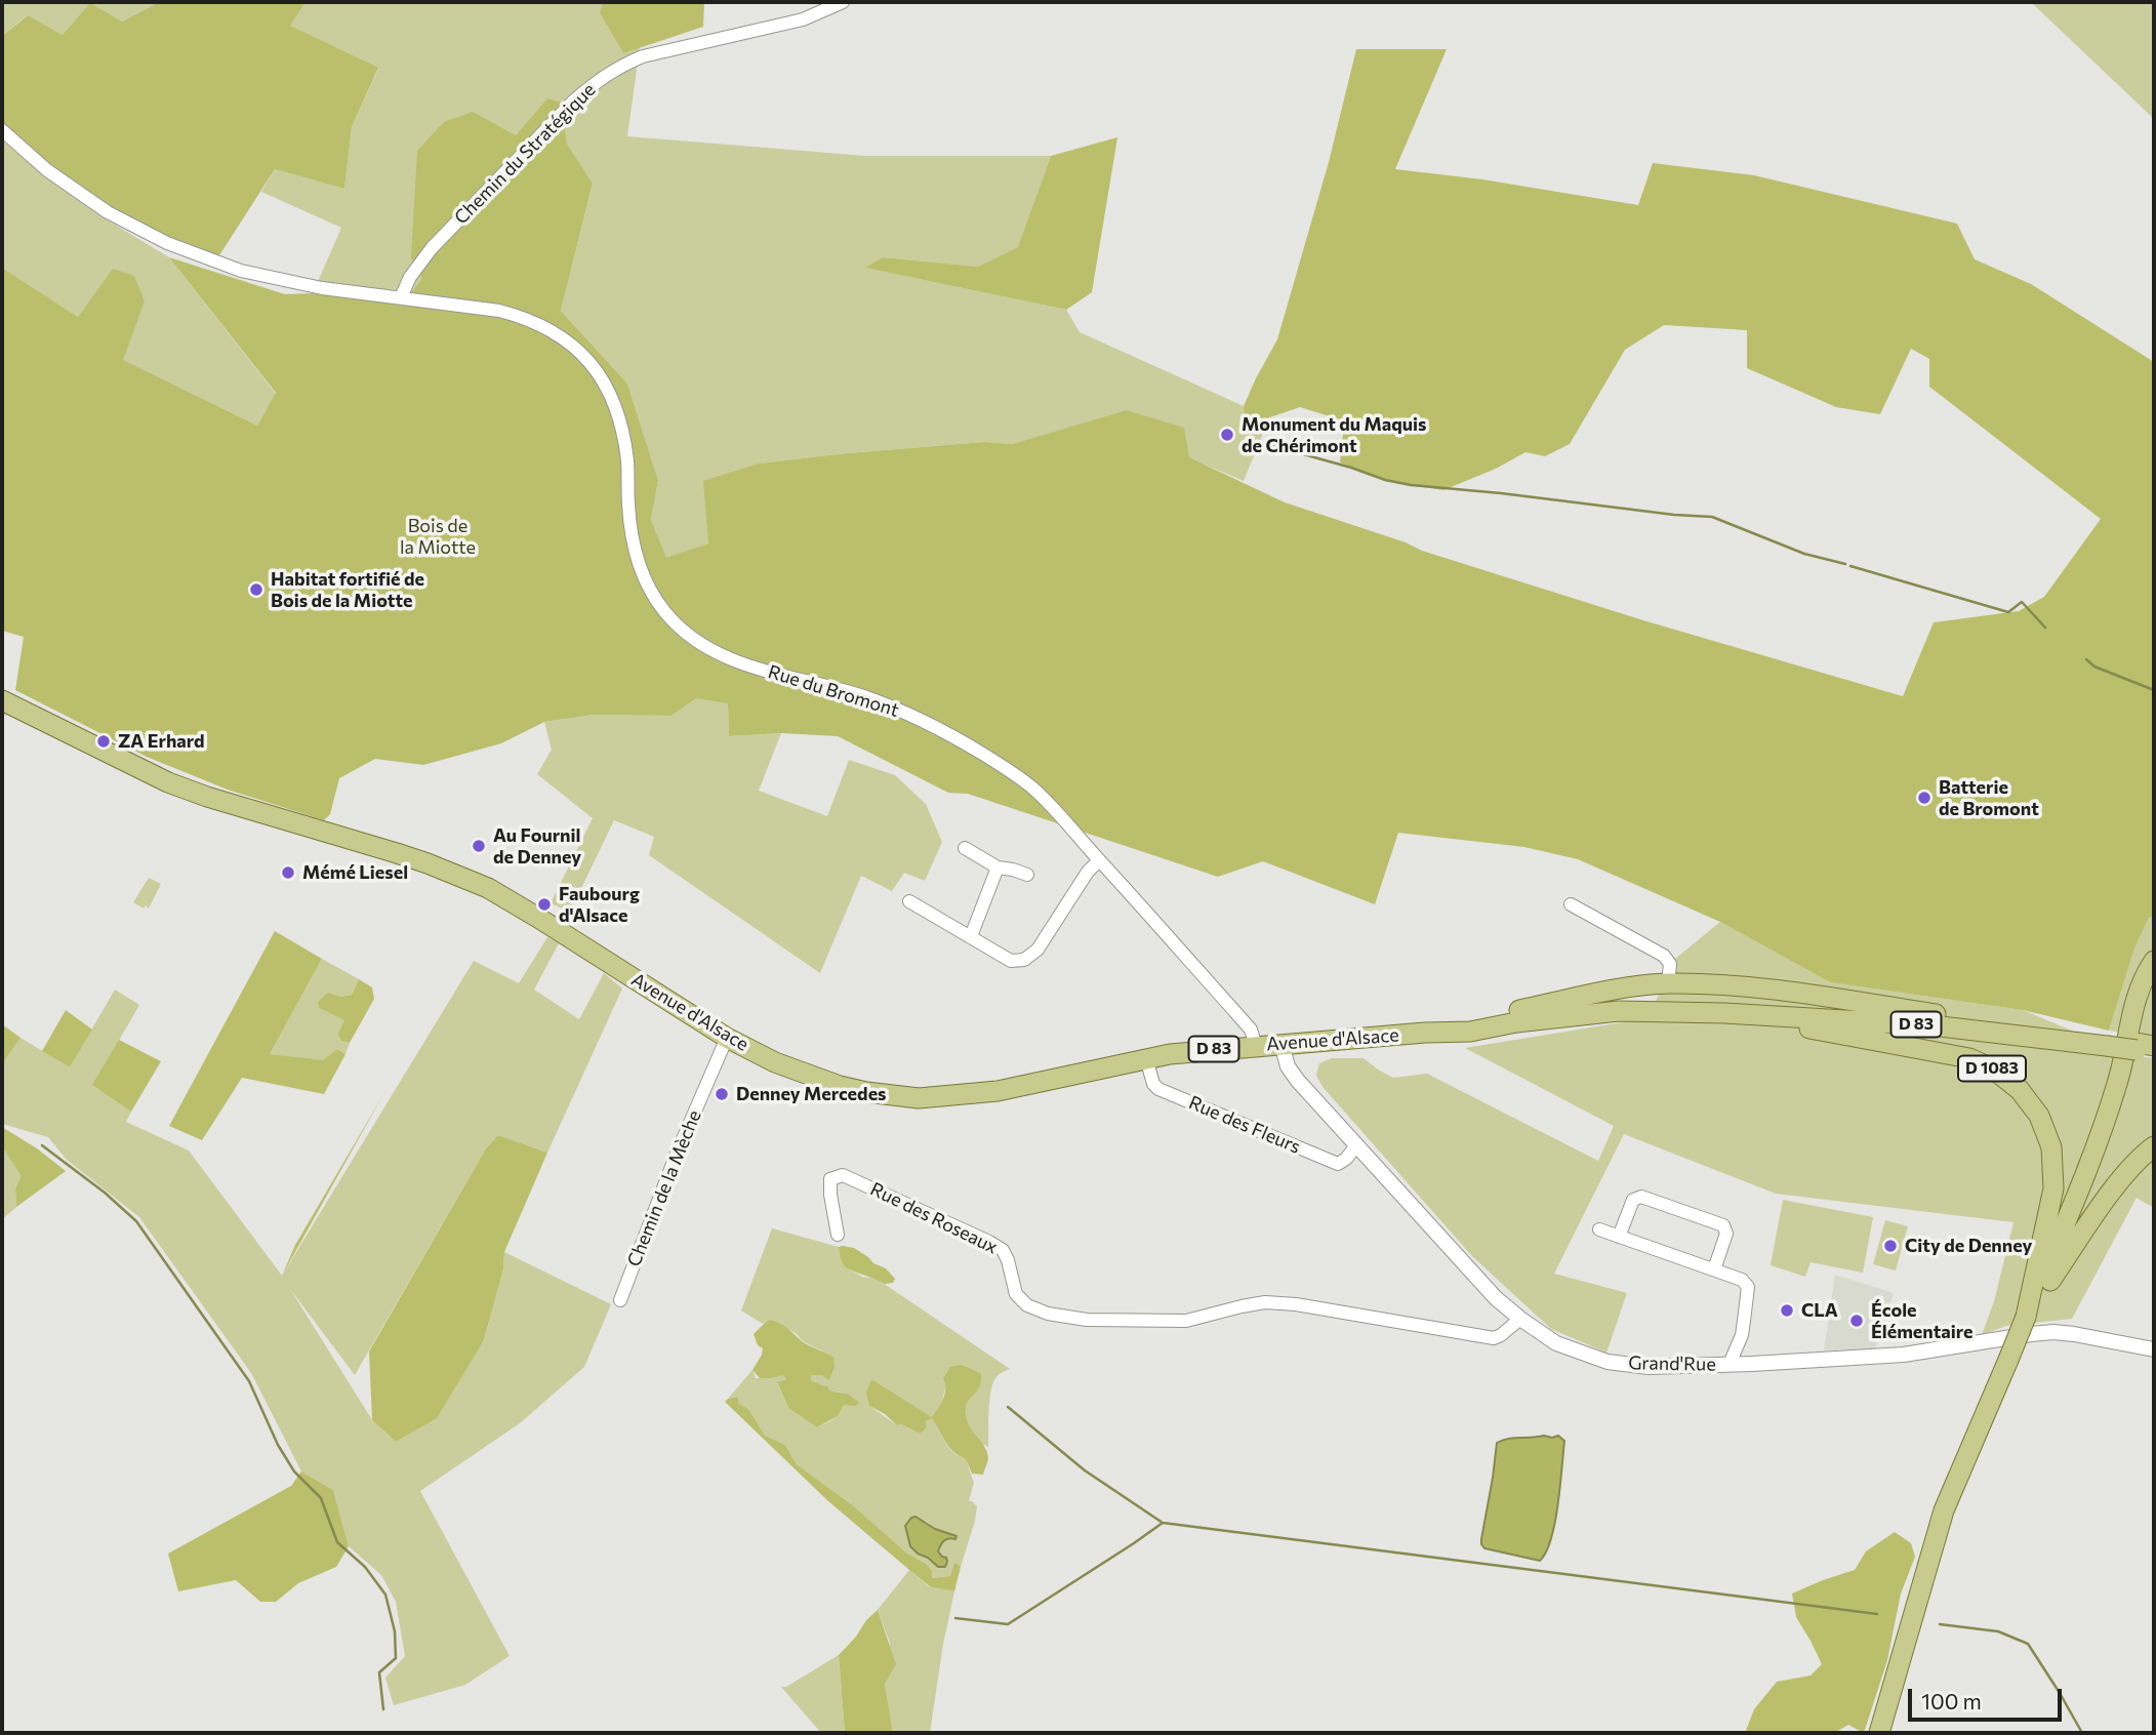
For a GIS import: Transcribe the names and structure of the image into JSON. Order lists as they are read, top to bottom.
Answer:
{
  "streets": {
    "main road": ["Avenue d'Alsace", "D 83", "D 1083"],
    "street": [
      "Chemin du Stratégique",
      "Rue du Bromont",
      "Rue des Fleurs",
      "Chemin de la Mèche",
      "Rue des Roseaux",
      "Grand'Rue"
    ]
  },
  "crossings": [
    ["Chemin du Stratégique", "Rue du Bromont"],
    ["Rue du Bromont", "Avenue d'Alsace"],
    ["Avenue d'Alsace", "D 83"],
    ["Avenue d'Alsace", "D 1083"],
    ["Avenue d'Alsace", "Rue des Fleurs"],
    ["Avenue d'Alsace", "Chemin de la Mèche"],
    ["Avenue d'Alsace", "Grand'Rue"],
    ["D 83", "D 1083"],
    ["Rue des Fleurs", "Grand'Rue"],
    ["Rue des Roseaux", "Grand'Rue"]
  ],
  "parks": ["Bois de la Miotte"],
  "places": [
    "Monument du Maquis de Chérimont",
    "Habitat fortifié de Bois de la Miotte",
    "ZA Erhard",
    "Batterie de Bromont",
    "Au Fournil de Denney",
    "Mémé Liesel",
    "Faubourg d'Alsace",
    "Denney Mercedes",
    "City de Denney",
    "CLA",
    "École Élémentaire"
  ],
  "scale_bar": "100 m"
}
